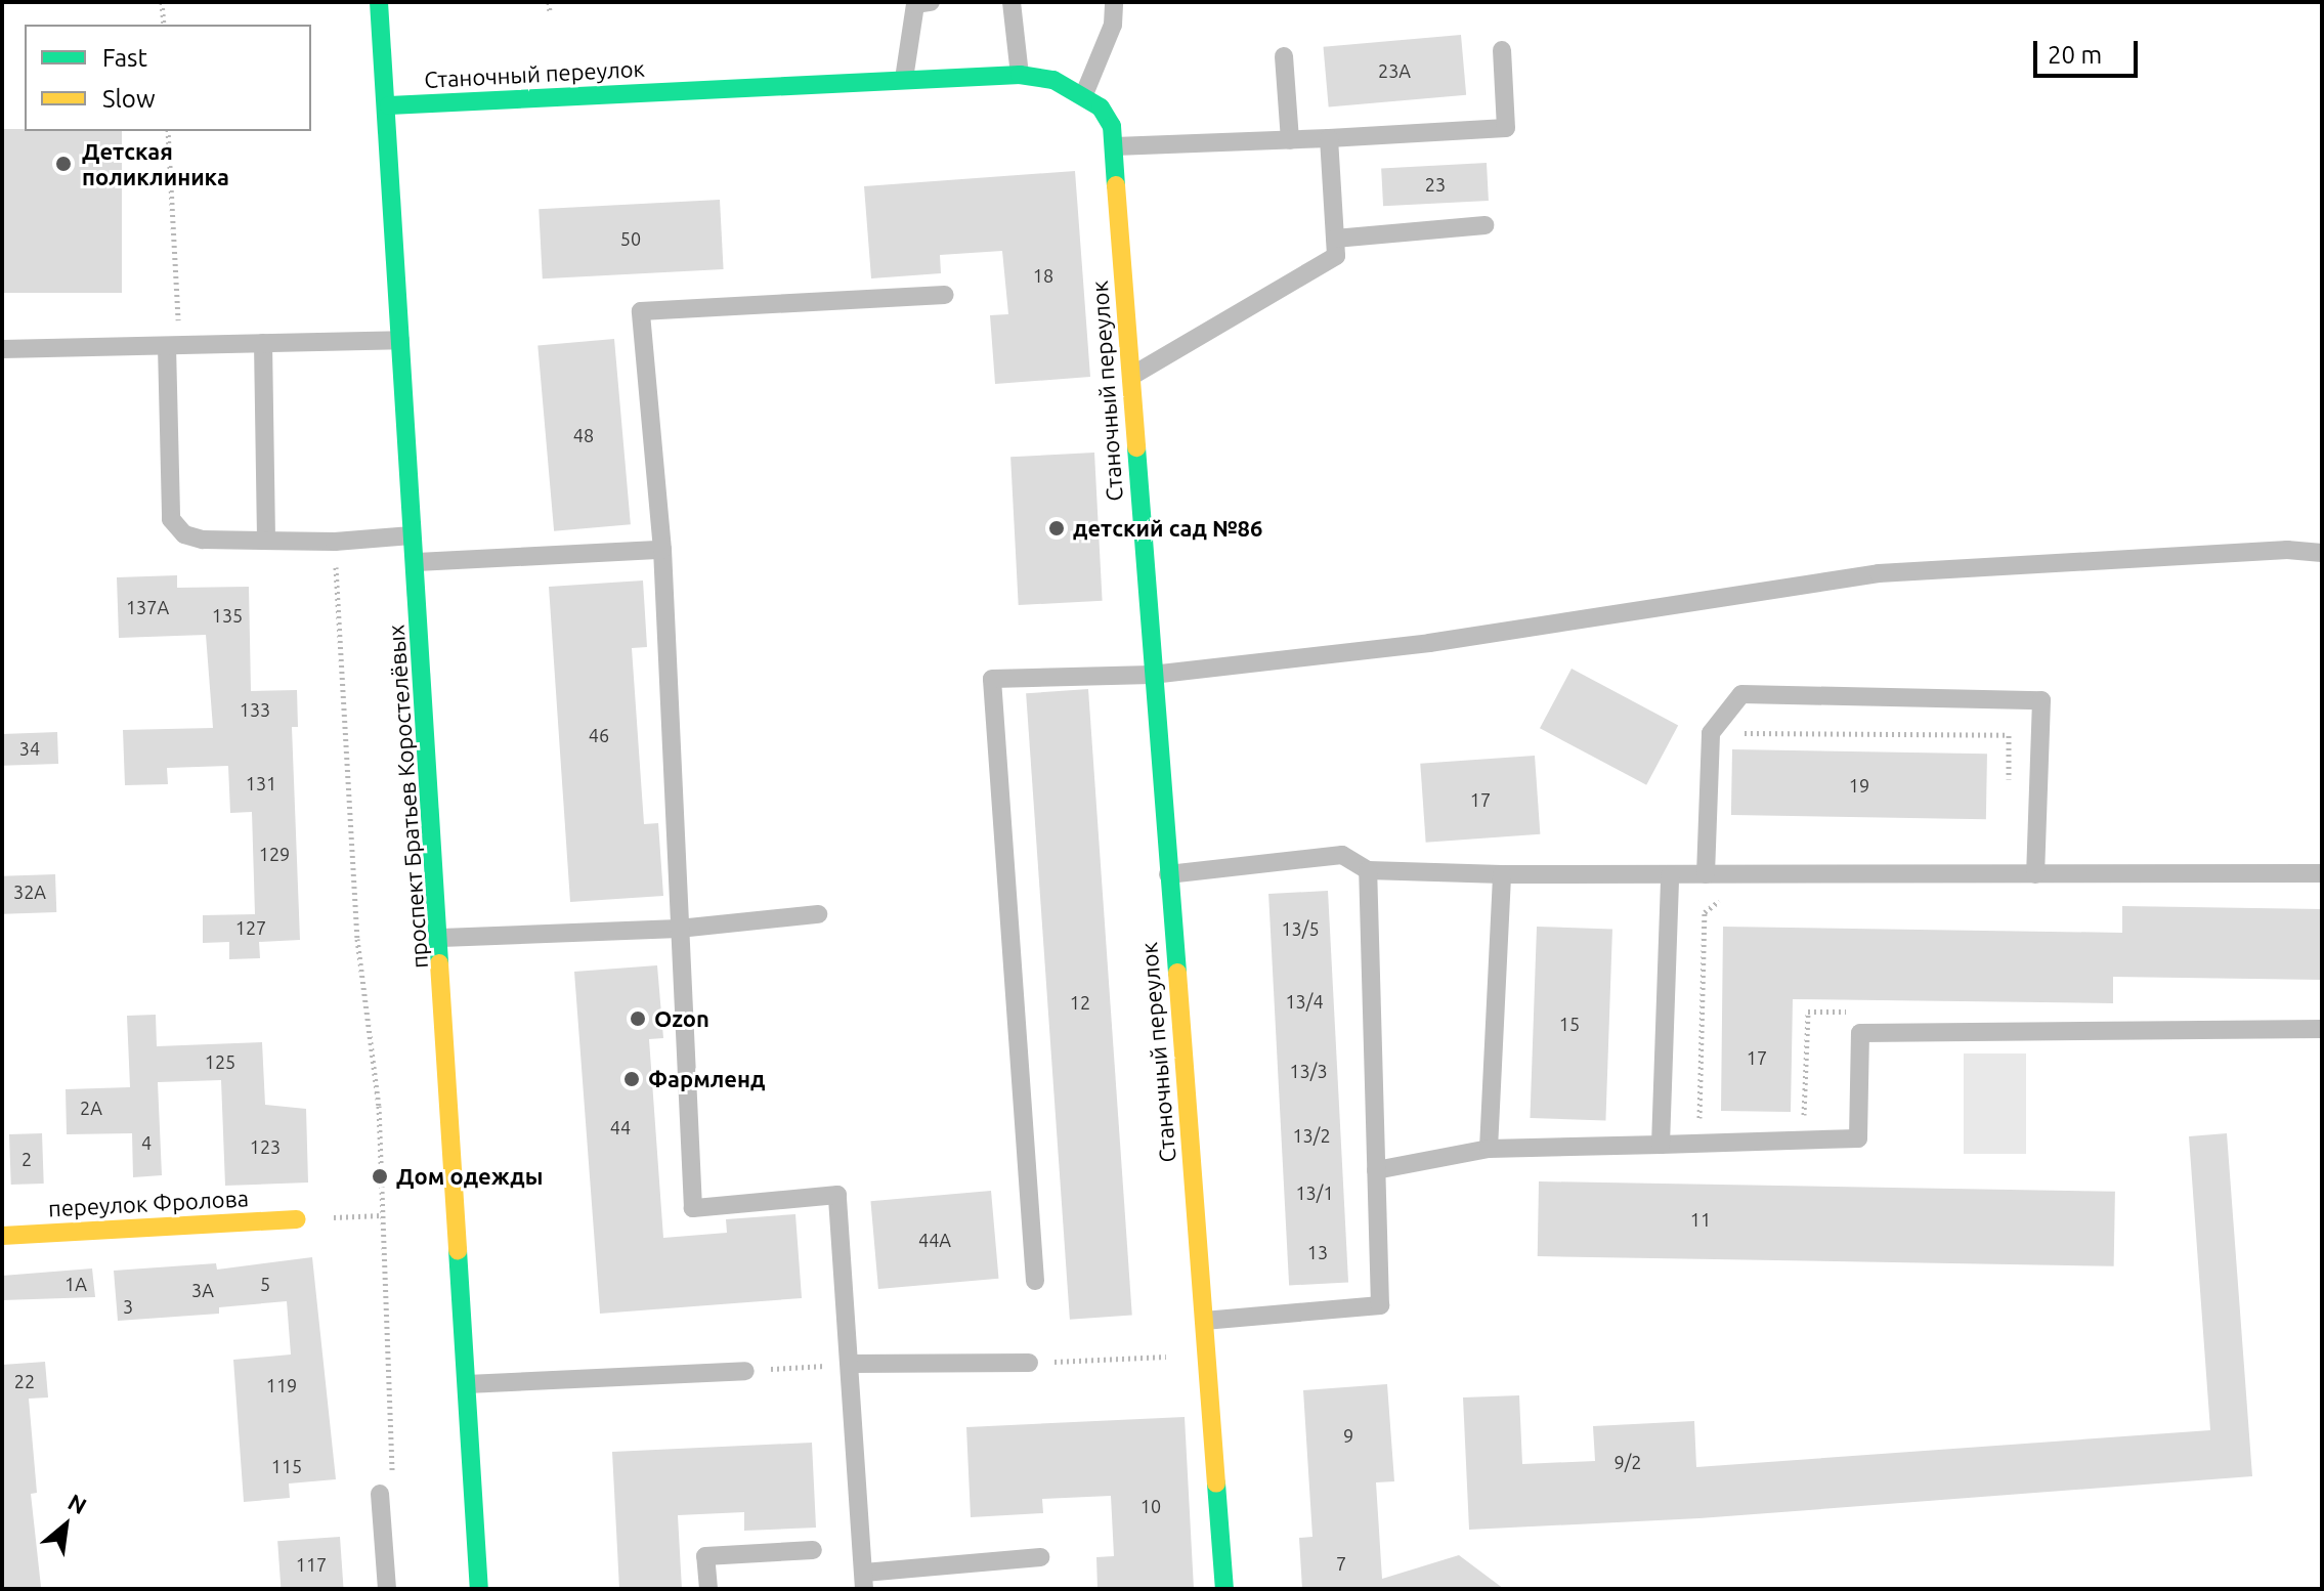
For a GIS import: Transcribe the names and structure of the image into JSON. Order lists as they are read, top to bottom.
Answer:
{
  "streets": {
    "main road": ["Станочный переулок", "проспект Братьев Коростелёвых", "переулок Фролова"]
  },
  "crossings": [
    ["Станочный переулок", "проспект Братьев Коростелёвых"]
  ],
  "places": [
    "Детская поликлиника",
    "детский сад №86",
    "Ozon",
    "Фармленд",
    "Дом одежды"
  ],
  "house_numbers": [
    "23А",
    "23",
    "50",
    "18",
    "48",
    "137А",
    "135",
    "133",
    "46",
    "34",
    "131",
    "19",
    "17",
    "129",
    "32А",
    "127",
    "13/5",
    "13/4",
    "12",
    "15",
    "17",
    "125",
    "13/3",
    "2А",
    "44",
    "13/2",
    "4",
    "123",
    "2",
    "13/1",
    "11",
    "44А",
    "13",
    "1А",
    "5",
    "3А",
    "3",
    "22",
    "119",
    "9",
    "9/2",
    "115",
    "10",
    "7",
    "117"
  ],
  "legend": ["Fast", "Slow"],
  "scale_bar": "20 m",
  "north": "top right"
}
